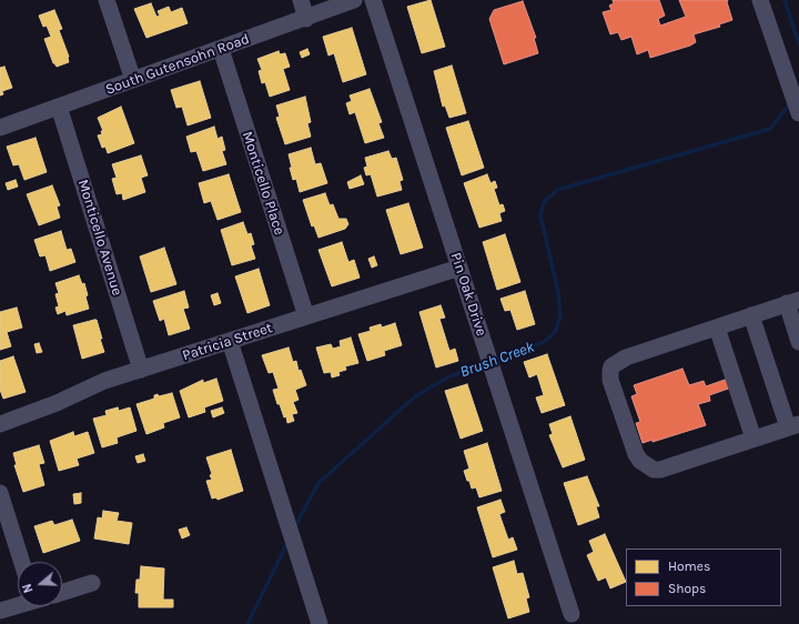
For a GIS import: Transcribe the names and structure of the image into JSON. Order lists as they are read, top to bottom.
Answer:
{
  "streets": {
    "street": [
      "South Gutensohn Road",
      "Monticello Place",
      "Monticello Avenue",
      "Pin Oak Drive",
      "Patricia Street"
    ]
  },
  "crossings": [
    ["South Gutensohn Road", "Monticello Place"],
    ["South Gutensohn Road", "Monticello Avenue"],
    ["Monticello Place", "Patricia Street"],
    ["Monticello Avenue", "Patricia Street"],
    ["Pin Oak Drive", "Patricia Street"]
  ],
  "water": ["Brush Creek"],
  "legend": ["Homes", "Shops"],
  "north": "left"
}
